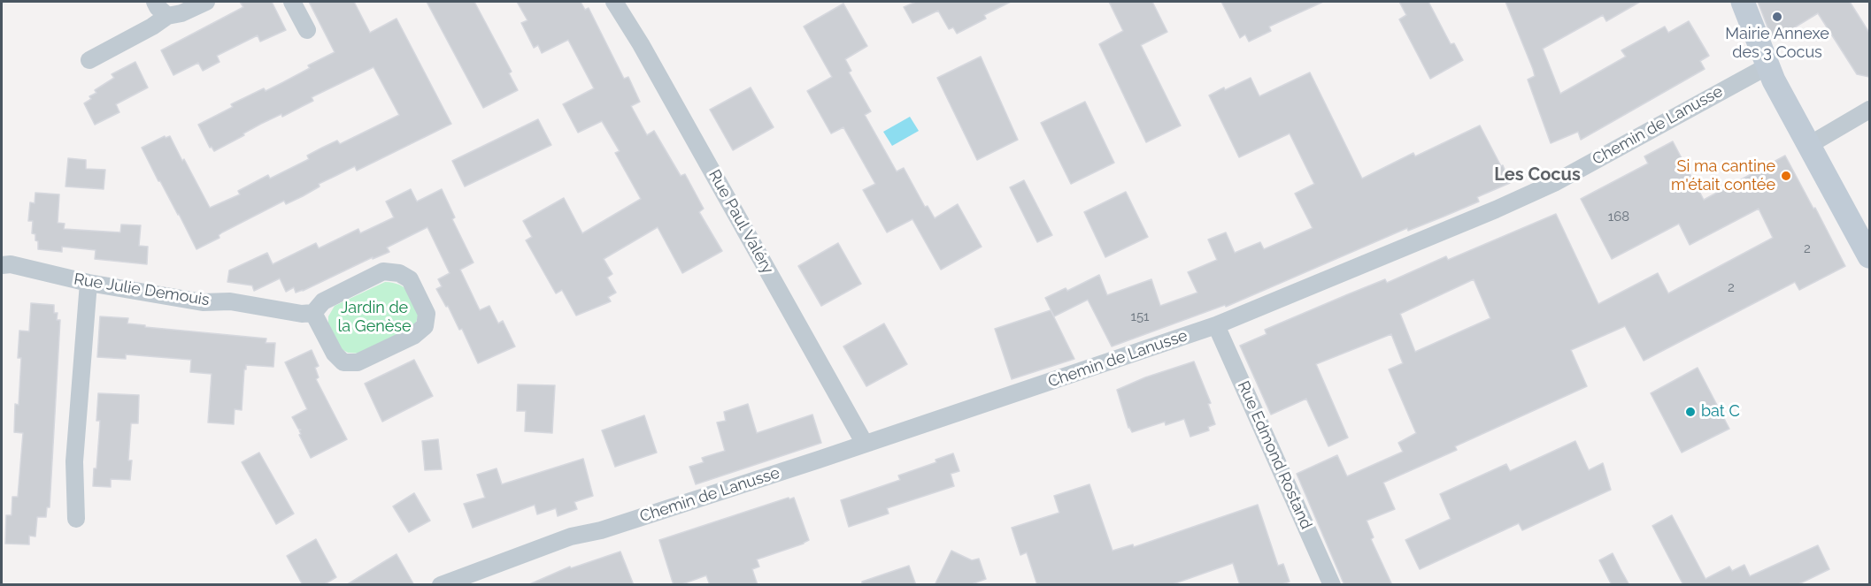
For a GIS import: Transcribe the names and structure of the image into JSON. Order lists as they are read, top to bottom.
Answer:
{
  "streets": {
    "street": [
      "Chemin de Lanusse",
      "Rue Paul Valéry",
      "Rue Julie Demouis",
      "Rue Edmond Rostand"
    ]
  },
  "crossings": [
    ["Chemin de Lanusse", "Rue Paul Valéry"],
    ["Chemin de Lanusse", "Rue Edmond Rostand"]
  ],
  "districts": ["Les Cocus"],
  "parks": ["Jardin de la Genèse"],
  "places": ["Mairie Annexe des 3 Cocus", "Si ma cantine m'était contée", "bat C"],
  "house_numbers": [
    "168",
    "2",
    "2",
    "151"
  ]
}
